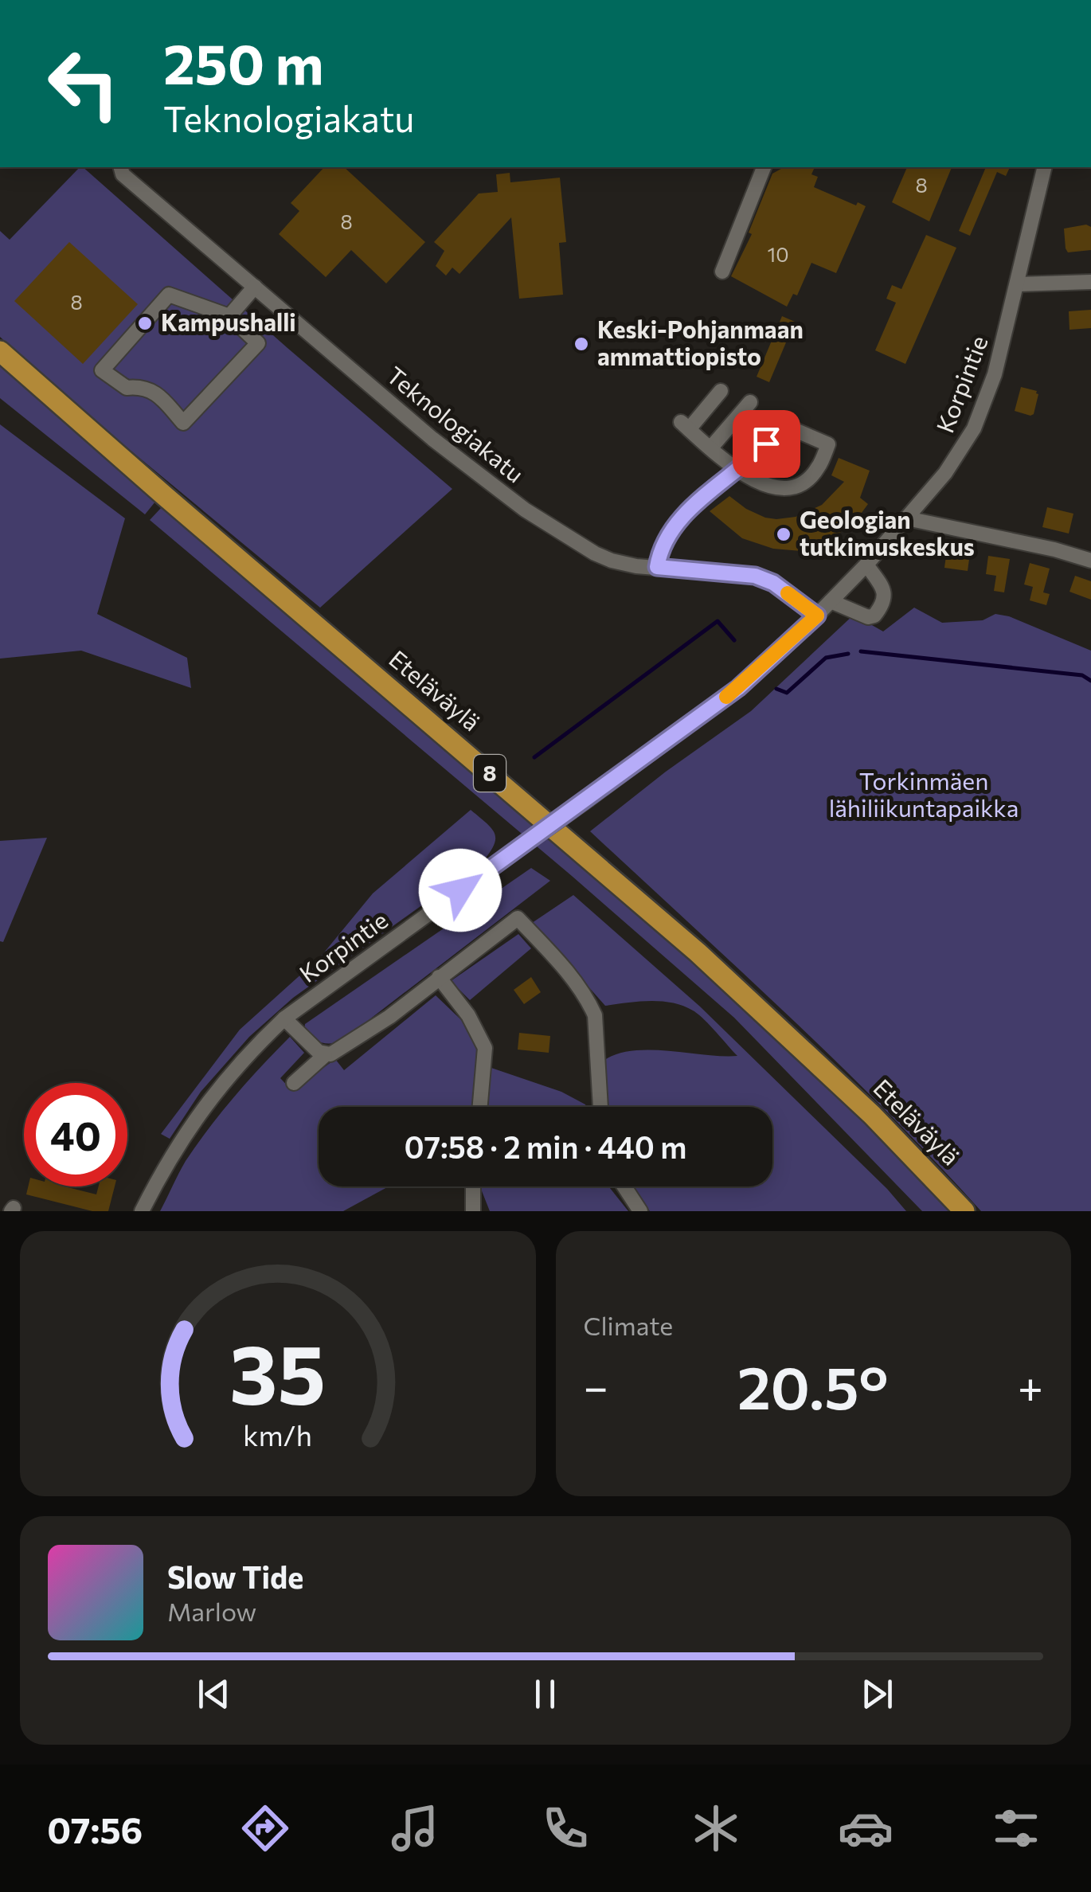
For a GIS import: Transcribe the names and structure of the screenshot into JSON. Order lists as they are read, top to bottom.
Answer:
{
  "streets": {
    "highway": ["Eteläväylä", "8"],
    "street": ["Korpintie", "Teknologiakatu"]
  },
  "crossings": [
    ["Korpintie", "Teknologiakatu"]
  ],
  "parks": ["Torkinmäen lähiliikuntapaikka"],
  "places": ["Kampushalli", "Keski-Pohjanmaan ammattiopisto", "Geologian tutkimuskeskus"],
  "house_numbers": [
    "8",
    "8",
    "10",
    "8"
  ],
  "page": {
    "turn": ["250 m", "Teknologiakatu"],
    "limit": "40",
    "trip": "07:58 · 2 min · 440 m",
    "tile": "Climate",
    "heat": ["−", "20.5°", "+"],
    "song": ["Slow Tide", "Marlow"],
    "tabs": "07:56",
    "gauge": ["35", "km/h"]
  }
}
